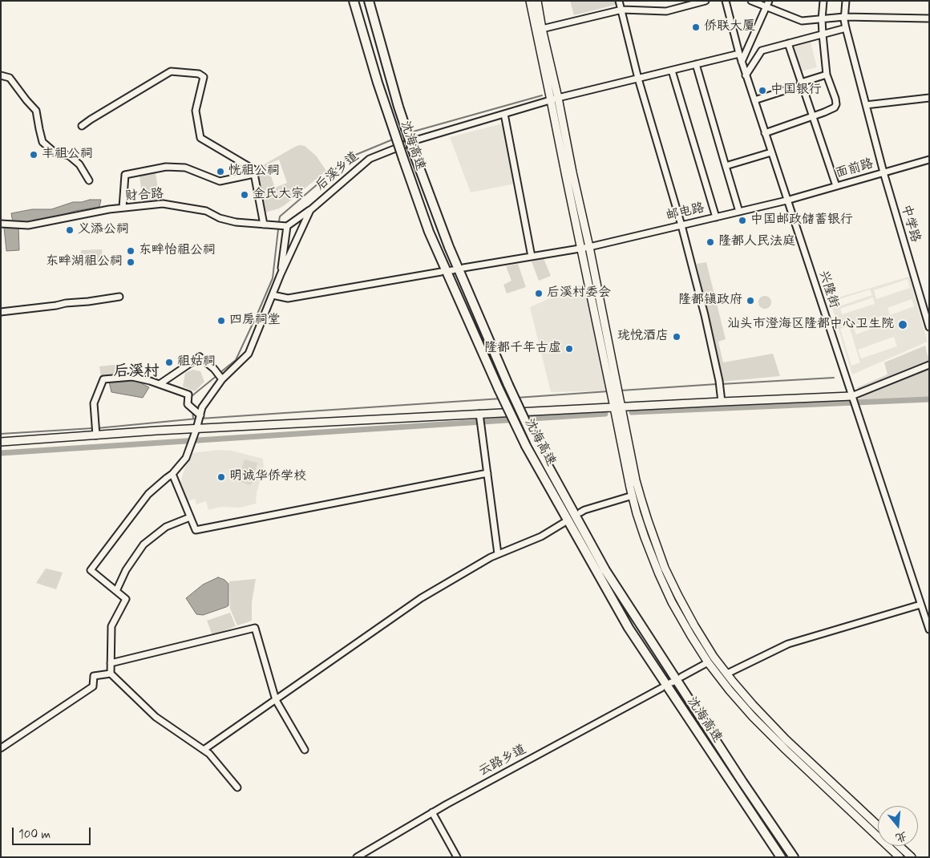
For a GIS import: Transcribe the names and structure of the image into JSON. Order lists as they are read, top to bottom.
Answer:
{
  "streets": {
    "highway": ["沈海高速"],
    "street": [
      "面前路",
      "后溪乡道",
      "财合路",
      "邮电路",
      "中学路",
      "兴隆街",
      "云路乡道"
    ]
  },
  "crossings": [
    ["面前路", "邮电路"],
    ["面前路", "中学路"],
    ["面前路", "兴隆街"],
    ["后溪乡道", "兴隆街"],
    ["邮电路", "兴隆街"]
  ],
  "districts": ["后溪村"],
  "places": [
    "侨联大厦",
    "中国银行",
    "丰祖公祠",
    "恍祖公祠",
    "金氏大宗",
    "中国邮政储蓄银行",
    "义添公祠",
    "隆都人民法庭",
    "东畔怡祖公祠",
    "东畔湖祖公祠",
    "后溪村委会",
    "隆都镇政府",
    "四房祠堂",
    "汕头市澄海区隆都中心卫生院",
    "珑悦酒店",
    "隆都千年古虚",
    "祖姑祠",
    "明诚华侨学校"
  ],
  "scale_bar": "100 m",
  "north": "bottom"
}
